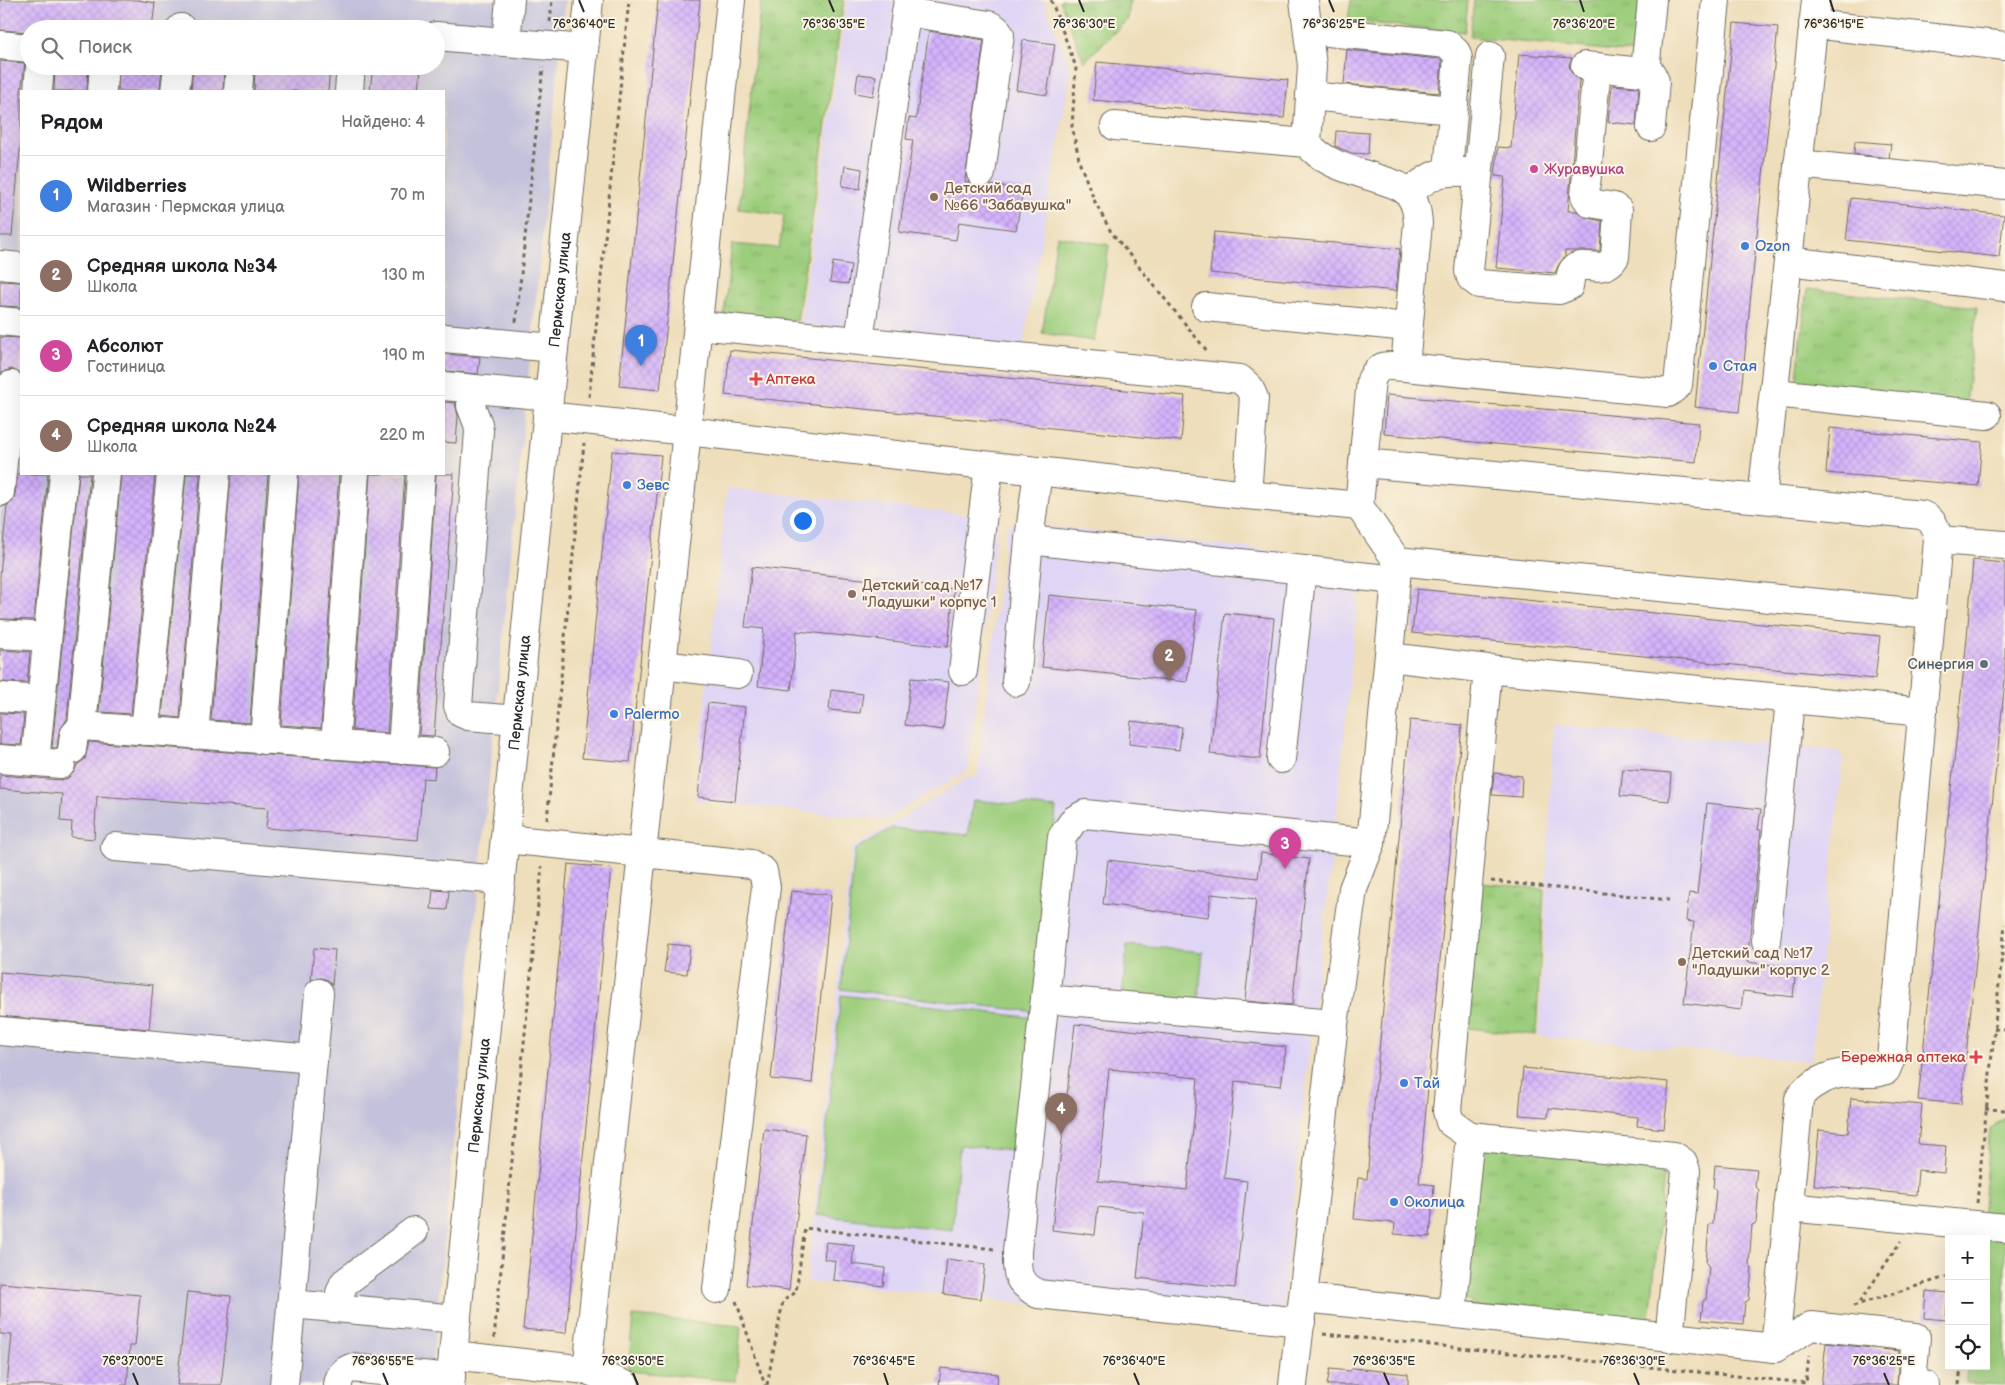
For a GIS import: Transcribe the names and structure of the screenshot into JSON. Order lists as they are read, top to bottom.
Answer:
{
  "streets": {
    "street": ["Пермская улица"]
  },
  "places": {
    "other": [
      "Журавушка",
      "Детский сад №66 \"Забавушка\"",
      "Ozon",
      "Стая",
      "Зевс",
      "Детский сад №17 \"Ладушки\" корпус 1",
      "Синергия",
      "Palermo",
      "Детский сад №17 \"Ладушки\" корпус 2",
      "Тай",
      "Околица"
    ],
    "health": ["Аптека", "Бережная аптека"]
  },
  "page": {
    "search": "Поиск",
    "heading": ["Рядом", "Найдено: 4"],
    "list": [
      {
        "mark": "1",
        "name": "Wildberries",
        "note": "Магазин · Пермская улица",
        "value": "70 m"
      },
      {
        "mark": "2",
        "name": "Средняя школа №34",
        "note": "Школа",
        "value": "130 m"
      },
      {
        "mark": "3",
        "name": "Абсолют",
        "note": "Гостиница",
        "value": "190 m"
      },
      {
        "mark": "4",
        "name": "Средняя школа №24",
        "note": "Школа",
        "value": "220 m"
      }
    ],
    "pins": [
      "1",
      "2",
      "3",
      "4"
    ],
    "map_buttons": ["+", "−"]
  },
  "coordinates": [
    "76°36'40\"E",
    "76°36'35\"E",
    "76°36'30\"E",
    "76°36'25\"E",
    "76°36'20\"E",
    "76°36'15\"E",
    "76°37'00\"E",
    "76°36'55\"E",
    "76°36'50\"E",
    "76°36'45\"E"
  ]
}
